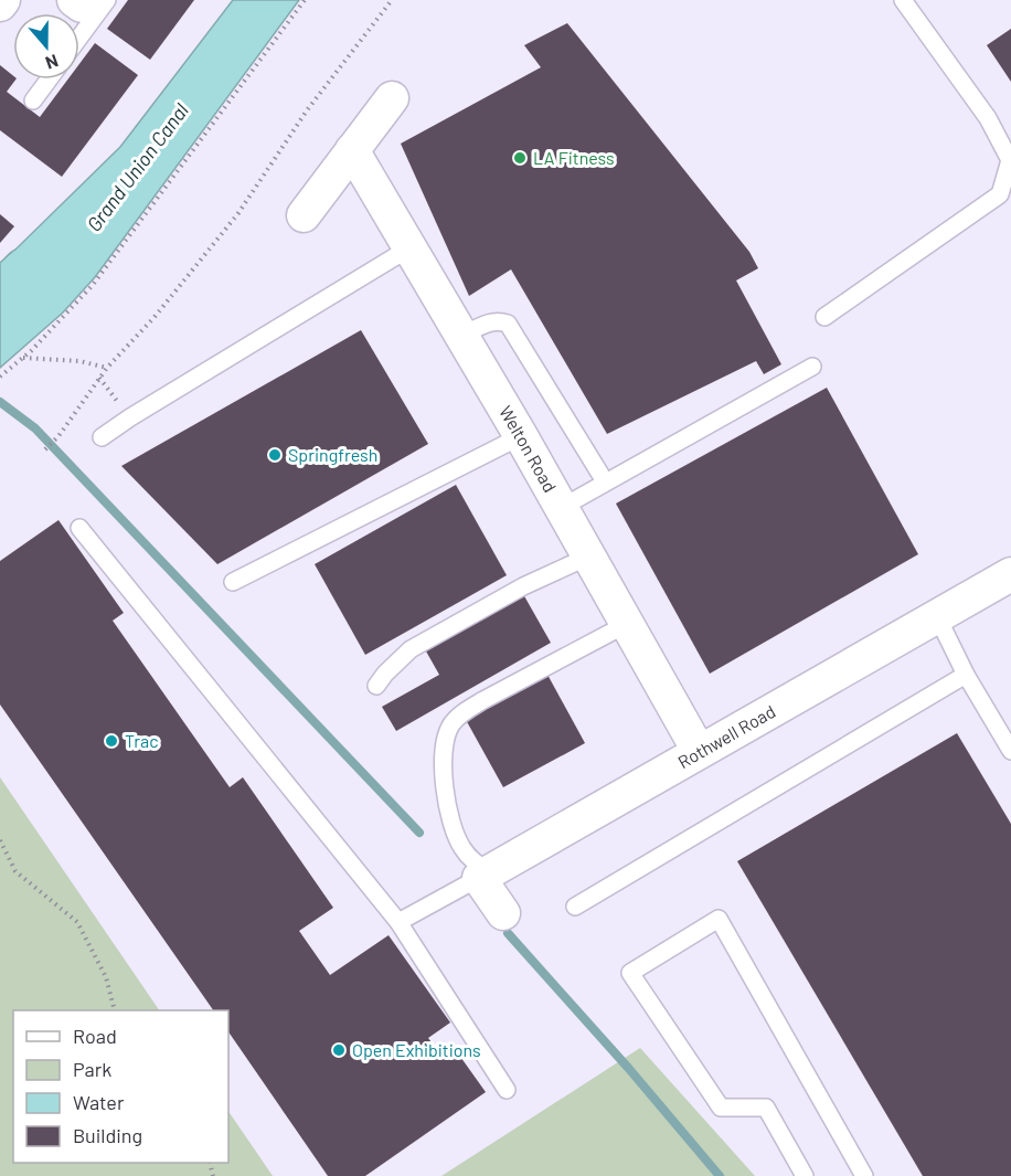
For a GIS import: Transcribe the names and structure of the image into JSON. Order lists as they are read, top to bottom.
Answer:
{
  "streets": {
    "street": ["Welton Road", "Rothwell Road"]
  },
  "crossings": [
    ["Welton Road", "Rothwell Road"]
  ],
  "water": ["Grand Union Canal"],
  "places": [
    "LA Fitness",
    "Springfresh",
    "Trac",
    "Open Exhibitions"
  ],
  "legend": [
    "Road",
    "Park",
    "Water",
    "Building"
  ],
  "north": "bottom"
}
